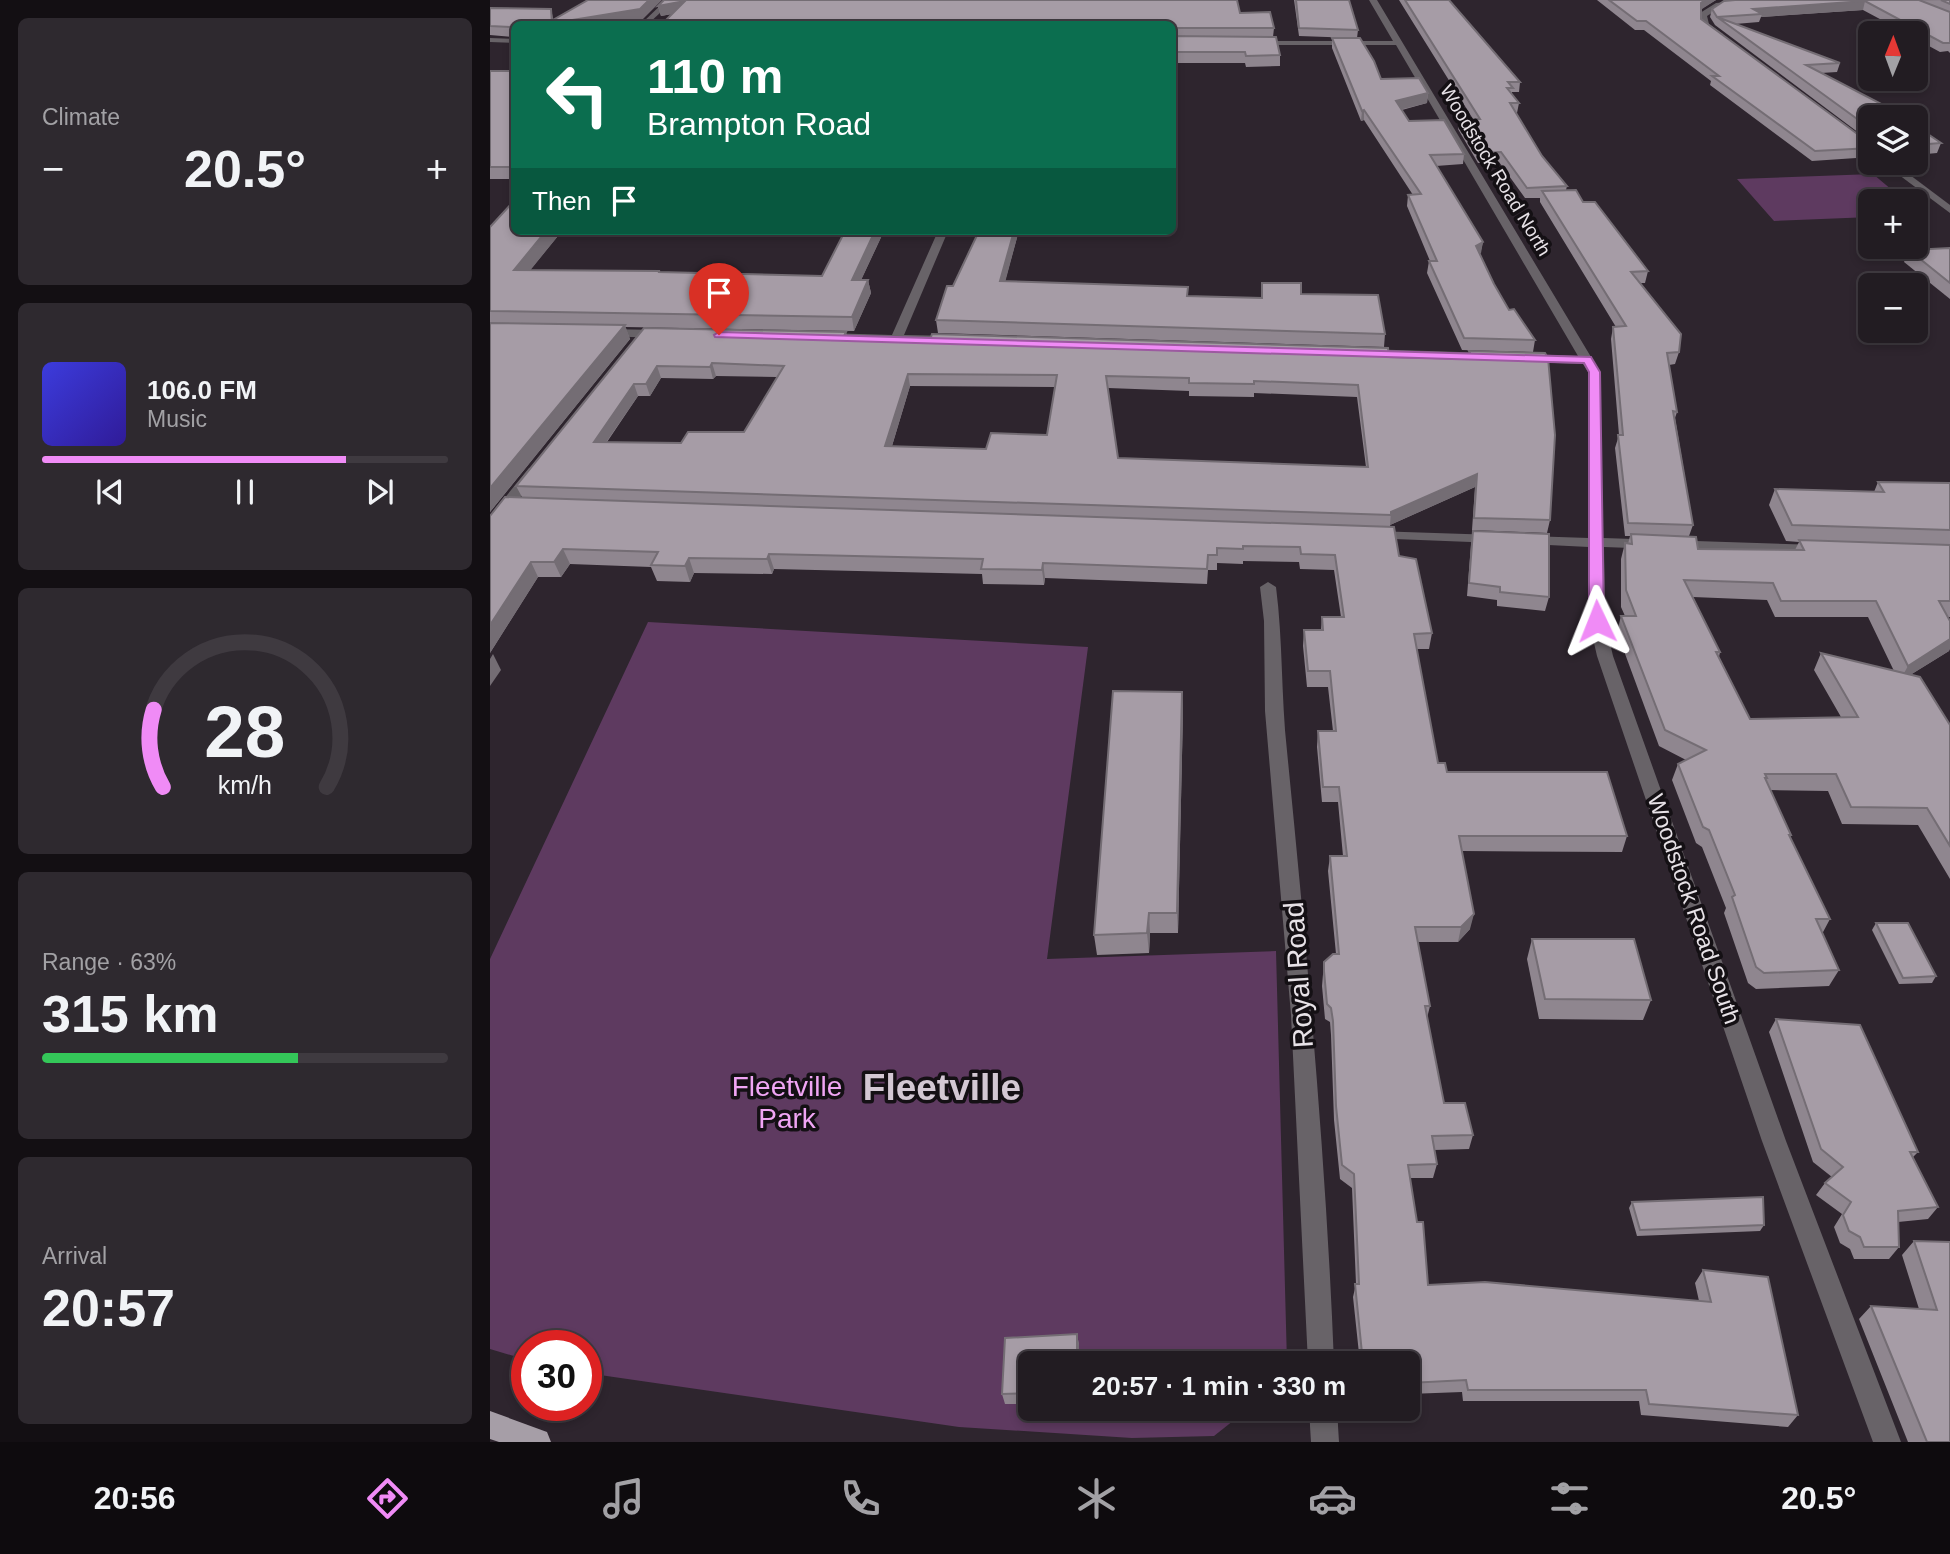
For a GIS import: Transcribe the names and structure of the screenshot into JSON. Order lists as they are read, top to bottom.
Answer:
{
  "streets": {
    "street": ["Woodstock Road North", "Woodstock Road South", "Royal Road"]
  },
  "crossings": [
    ["Woodstock Road North", "Woodstock Road South"]
  ],
  "districts": ["Fleetville"],
  "parks": ["Fleetville Park"],
  "north": "top",
  "page": {
    "tile": [
      "Climate",
      ["Range · 63%", "315 km"],
      ["Arrival", "20:57"]
    ],
    "map_buttons": ["+", "−"],
    "turn": ["110 m", "Brampton Road"],
    "heat": ["−", "20.5°", "+"],
    "then": "Then",
    "song": ["106.0 FM", "Music"],
    "limit": "30",
    "trip": "20:57 · 1 min · 330 m",
    "tabs": ["20:56", "20.5°"],
    "gauge": ["28", "km/h"]
  }
}
